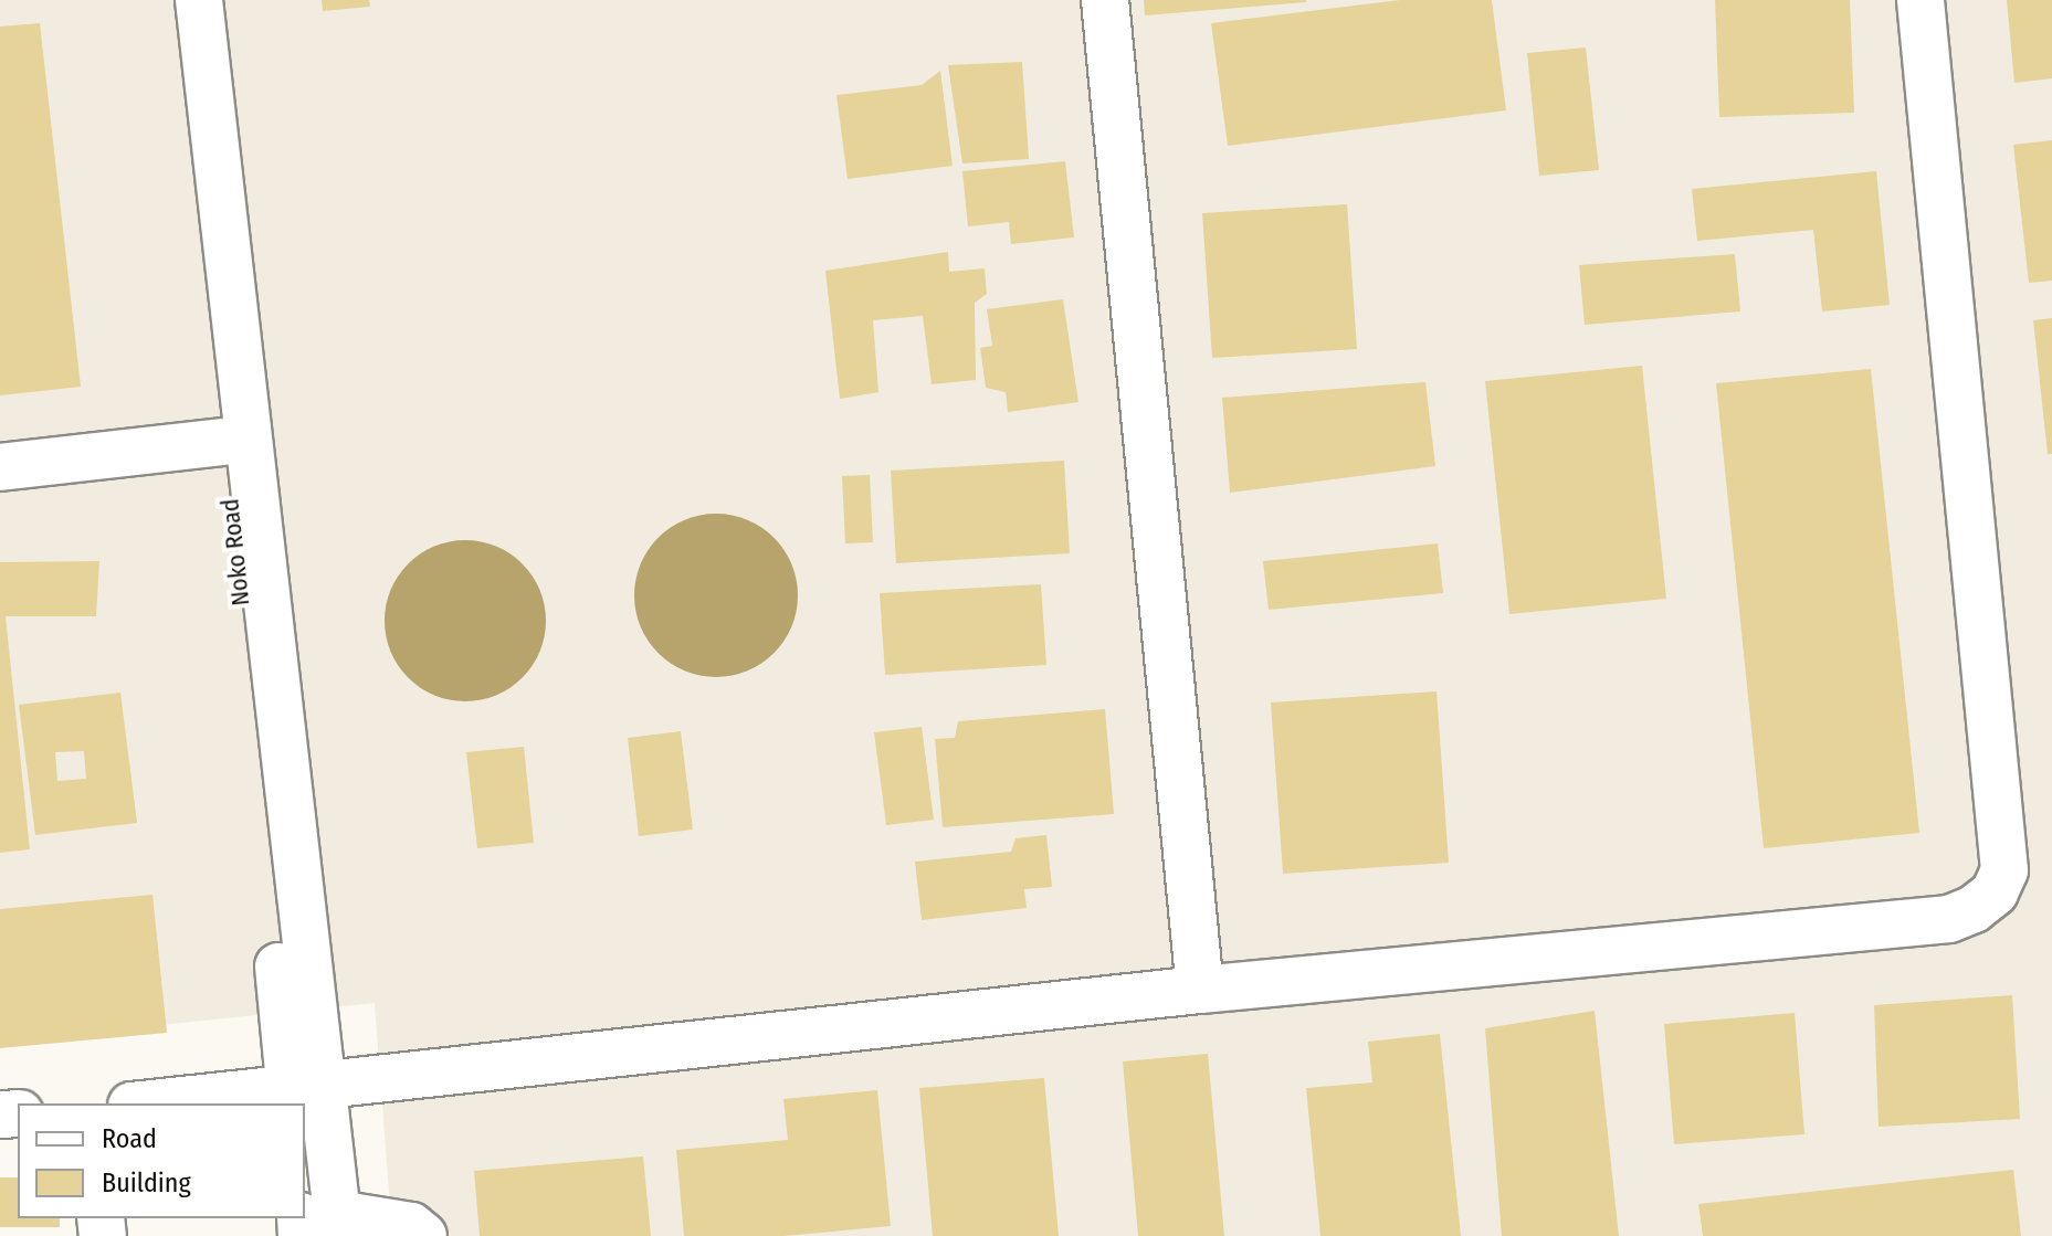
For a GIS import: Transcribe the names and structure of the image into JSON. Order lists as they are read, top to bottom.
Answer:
{
  "streets": {
    "street": ["Noko Road"]
  },
  "legend": ["Road", "Building"]
}
